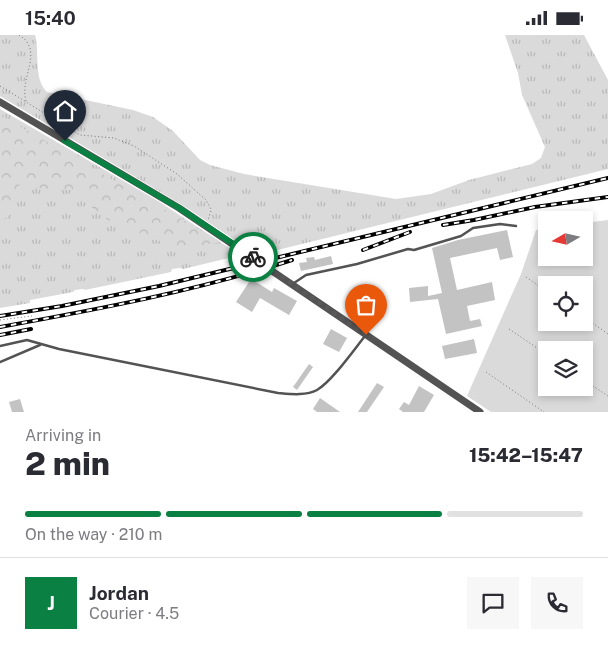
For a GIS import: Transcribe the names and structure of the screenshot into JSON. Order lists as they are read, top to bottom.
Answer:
{
  "north": "left",
  "page": {
    "status": "15:40",
    "heading": ["2 min", "Arriving in", "15:42–15:47"],
    "panel": ["Jordan", "Courier · 4.5"],
    "bar": "On the way · 210 m",
    "round": "J"
  }
}
